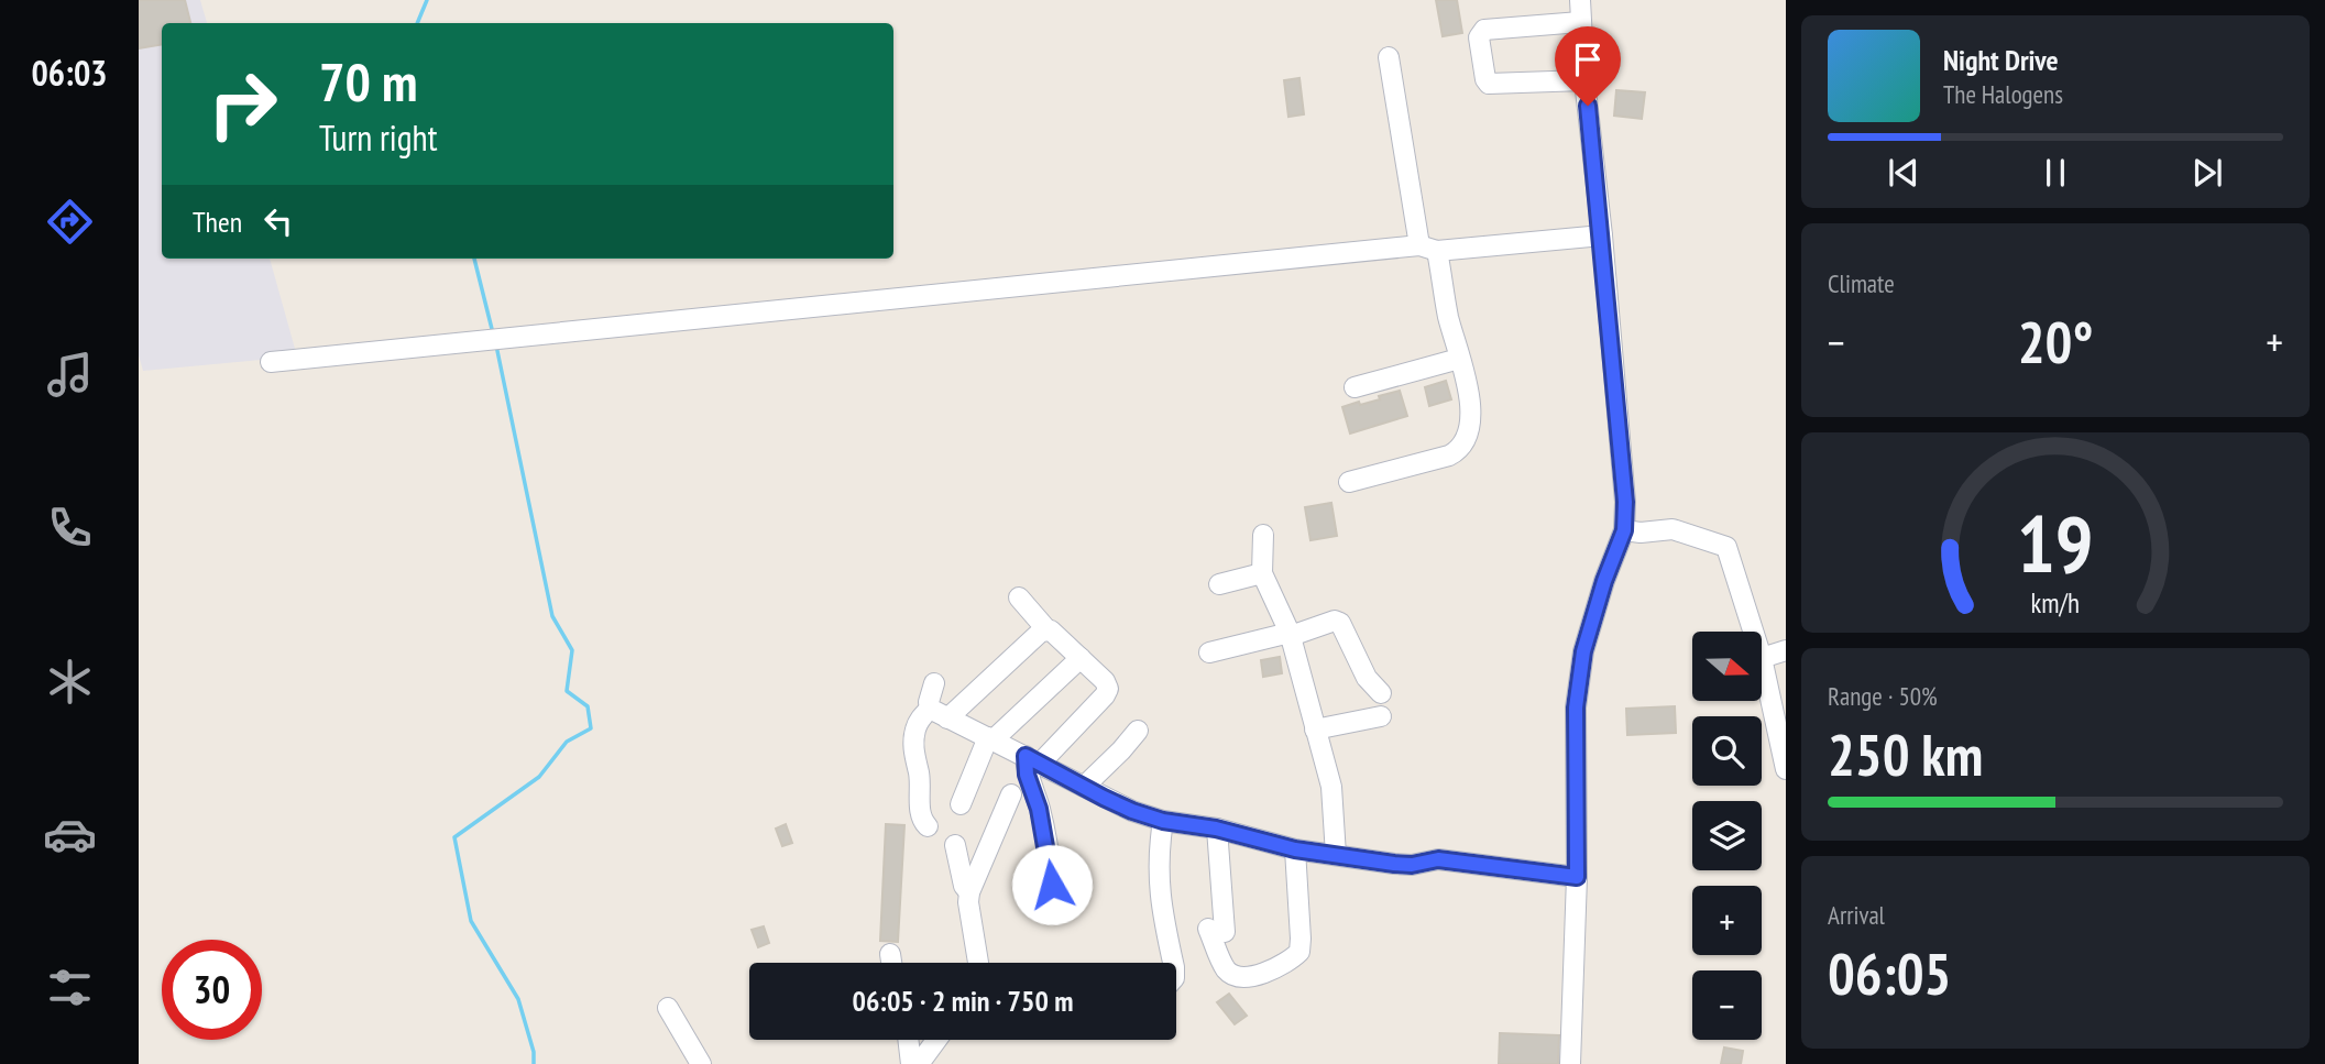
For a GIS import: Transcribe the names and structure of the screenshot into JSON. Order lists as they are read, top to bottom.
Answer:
{
  "north": "right",
  "page": {
    "tabs": "06:03",
    "turn": ["70 m", "Turn right"],
    "song": ["Night Drive", "The Halogens"],
    "then": "Then",
    "tile": [
      "Climate",
      ["Range · 50%", "250 km"],
      ["Arrival", "06:05"]
    ],
    "heat": ["−", "20°", "+"],
    "map_buttons": ["+", "−"],
    "limit": "30",
    "trip": "06:05 · 2 min · 750 m",
    "gauge": ["19", "km/h"]
  }
}
